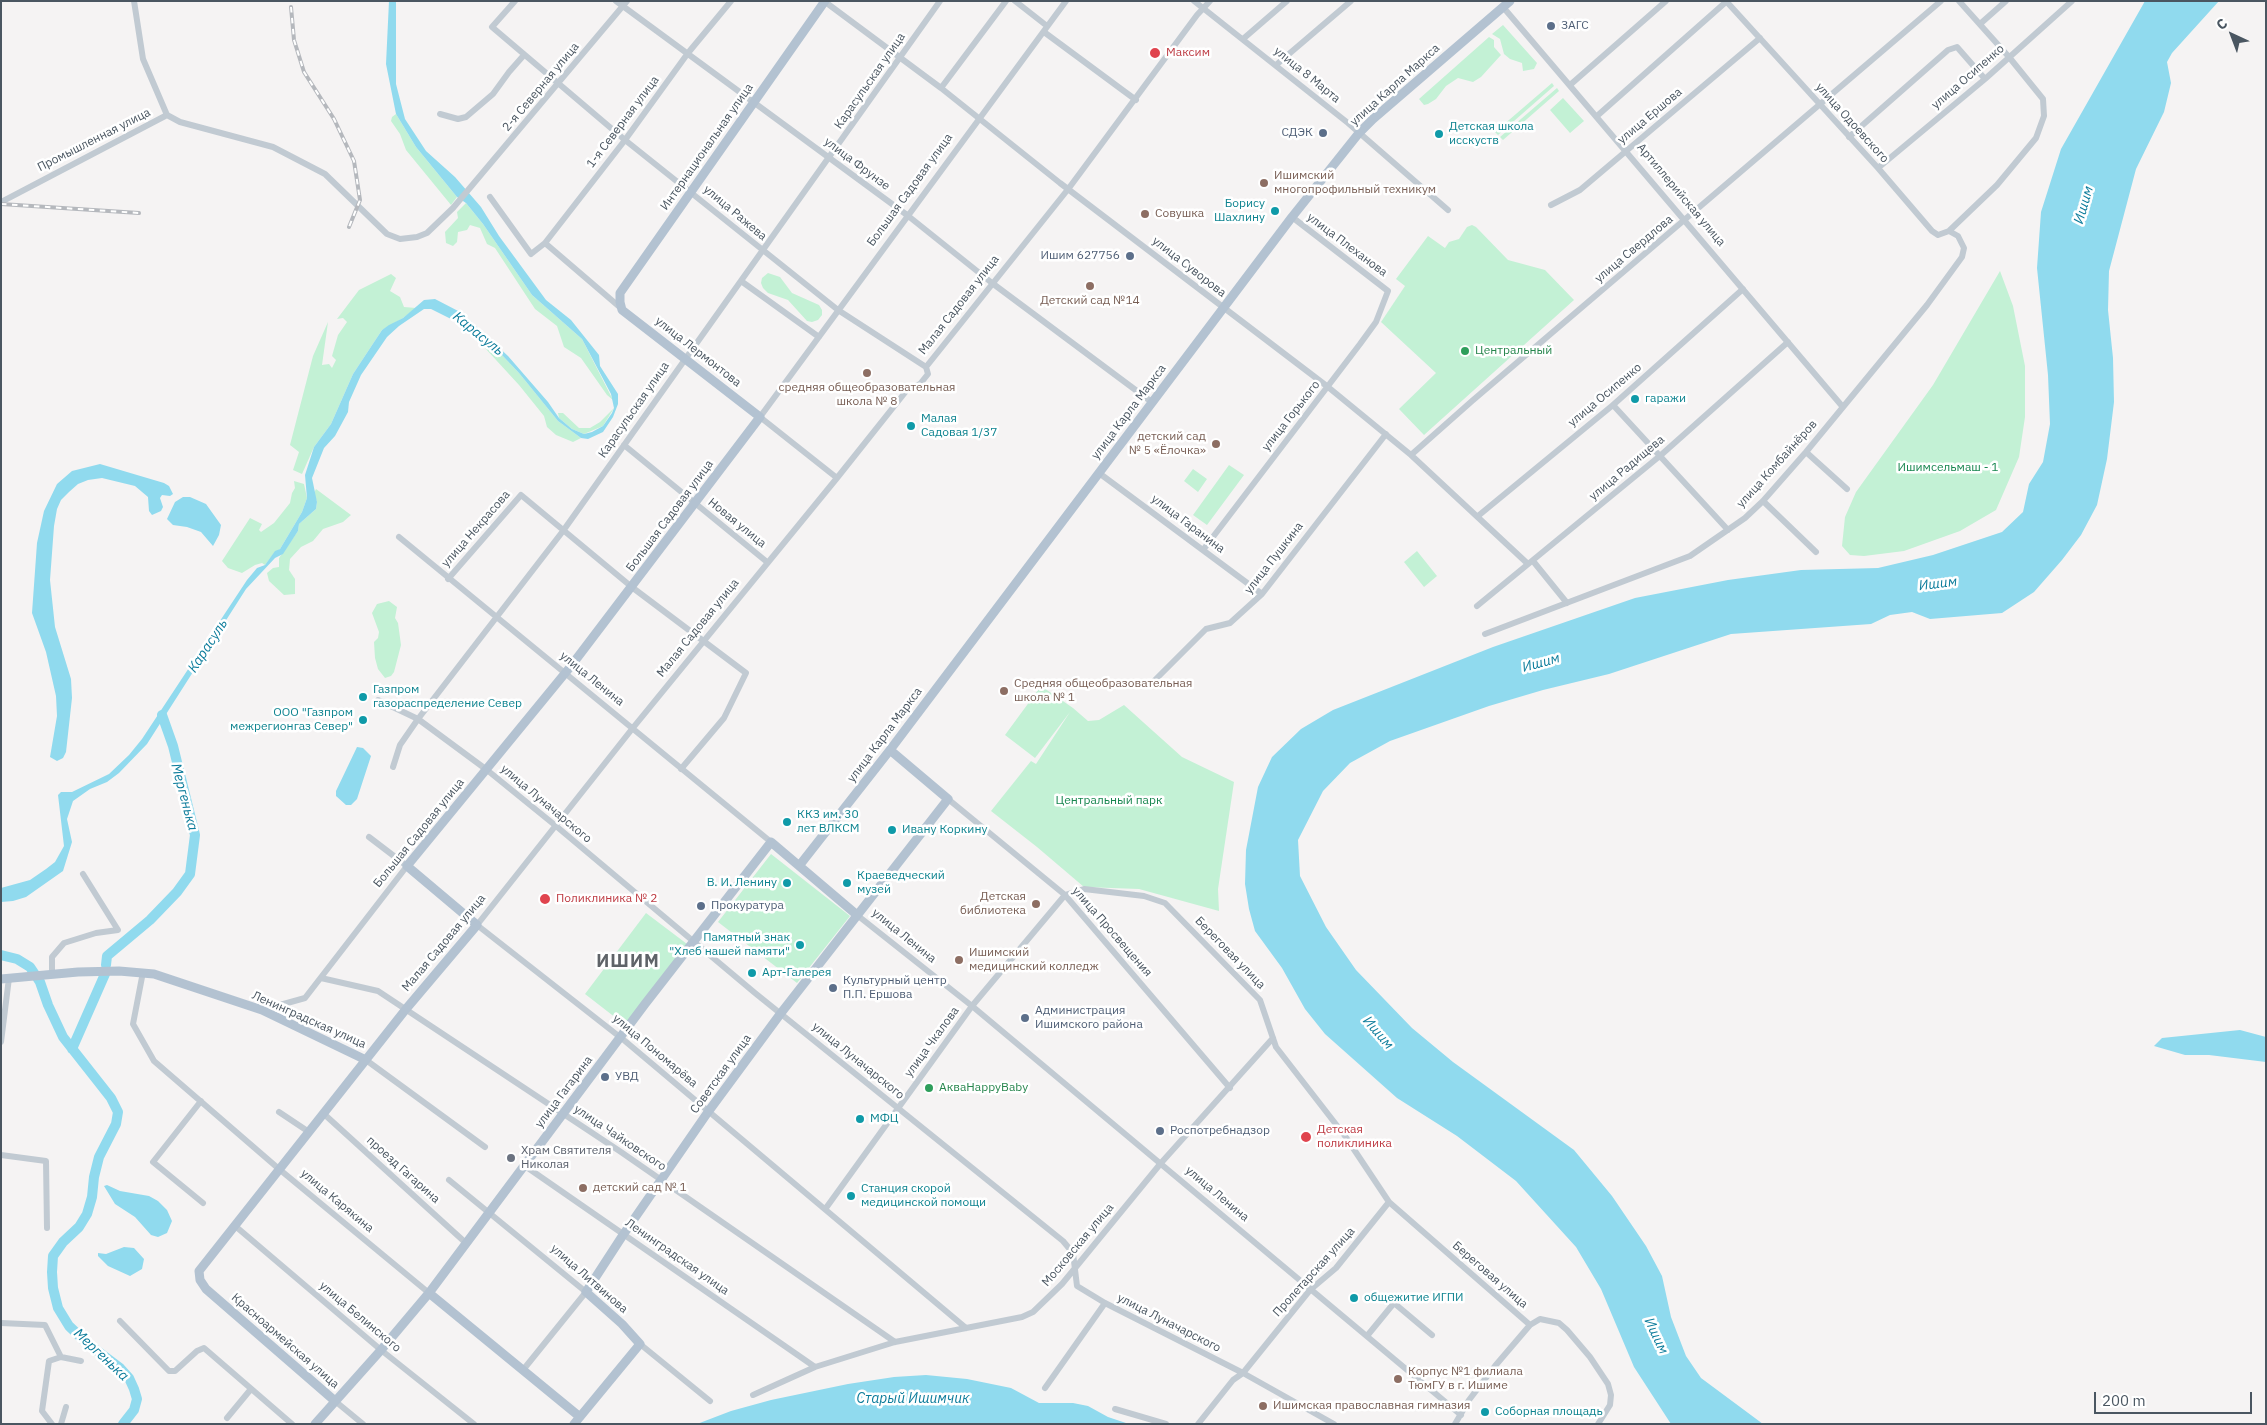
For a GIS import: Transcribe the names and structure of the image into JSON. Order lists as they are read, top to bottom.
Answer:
{
  "streets": {
    "main road": [
      "улица Карла Маркса",
      "Интернациональная улица",
      "Большая Садовая улица",
      "Малая Садовая улица",
      "улица Лермонтова",
      "улица Ленина",
      "улица Просвещения",
      "Ленинградская улица",
      "улица Пономарёва",
      "Советская улица",
      "улица Гагарина",
      "улица Карякина",
      "улица Литвинова",
      "Красноармейская улица"
    ],
    "street": [
      "улица 8 Марта",
      "улица Осипенко",
      "Карасульская улица",
      "2-я Северная улица",
      "улица Ершова",
      "1-я Северная улица",
      "улица Одоевского",
      "Промышленная улица",
      "улица Фрунзе",
      "Артиллерийская улица",
      "улица Ражева",
      "улица Плеханова",
      "улица Свердлова",
      "улица Суворова",
      "улица Горького",
      "улица Комбайнёров",
      "улица Радищева",
      "Новая улица",
      "улица Гаранина",
      "улица Некрасова",
      "улица Пушкина",
      "улица Луначарского",
      "Береговая улица",
      "улица Чкалова",
      "улица Чайковского",
      "проезд Гагарина",
      "Московская улица",
      "Пролетарская улица",
      "улица Белинского"
    ]
  },
  "crossings": [
    ["улица 8 Марта", "улица Карла Маркса"],
    ["улица 8 Марта", "Малая Садовая улица"],
    ["улица Осипенко", "улица Одоевского"],
    ["улица Осипенко", "Артиллерийская улица"],
    ["улица Осипенко", "улица Суворова"],
    ["Карасульская улица", "улица Фрунзе"],
    ["Карасульская улица", "улица Ражева"],
    ["Карасульская улица", "улица Суворова"],
    ["Карасульская улица", "улица Лермонтова"],
    ["Карасульская улица", "Новая улица"],
    ["Карасульская улица", "улица Некрасова"],
    ["Карасульская улица", "улица Ленина"],
    ["Карасульская улица", "улица Луначарского"],
    ["улица Карла Маркса", "улица Фрунзе"],
    ["улица Карла Маркса", "Артиллерийская улица"],
    ["улица Карла Маркса", "улица Плеханова"],
    ["улица Карла Маркса", "улица Суворова"],
    ["улица Карла Маркса", "улица Гаранина"],
    ["улица Карла Маркса", "улица Ленина"],
    ["улица Карла Маркса", "улица Просвещения"],
    ["2-я Северная улица", "Промышленная улица"],
    ["2-я Северная улица", "улица Фрунзе"],
    ["2-я Северная улица", "улица Ражева"],
    ["улица Ершова", "улица Одоевского"],
    ["улица Ершова", "Артиллерийская улица"],
    ["1-я Северная улица", "улица Фрунзе"],
    ["1-я Северная улица", "улица Ражева"],
    ["1-я Северная улица", "улица Лермонтова"],
    ["улица Одоевского", "улица Свердлова"],
    ["улица Одоевского", "улица Комбайнёров"],
    ["Интернациональная улица", "улица Фрунзе"],
    ["Интернациональная улица", "улица Ражева"],
    ["Интернациональная улица", "улица Суворова"],
    ["Интернациональная улица", "улица Лермонтова"],
    ["улица Фрунзе", "Большая Садовая улица"],
    ["улица Фрунзе", "Малая Садовая улица"],
    ["Большая Садовая улица", "улица Ражева"],
    ["Большая Садовая улица", "улица Суворова"],
    ["Большая Садовая улица", "улица Лермонтова"],
    ["Большая Садовая улица", "Новая улица"],
    ["Большая Садовая улица", "улица Ленина"],
    ["Большая Садовая улица", "улица Луначарского"],
    ["Большая Садовая улица", "Ленинградская улица"],
    ["Большая Садовая улица", "улица Пономарёва"],
    ["Большая Садовая улица", "улица Чайковского"],
    ["Артиллерийская улица", "улица Свердлова"],
    ["Артиллерийская улица", "улица Комбайнёров"],
    ["Артиллерийская улица", "улица Радищева"],
    ["улица Ражева", "Малая Садовая улица"],
    ["улица Плеханова", "улица Горького"],
    ["улица Свердлова", "улица Суворова"],
    ["улица Суворова", "Малая Садовая улица"],
    ["улица Суворова", "улица Горького"],
    ["улица Суворова", "улица Комбайнёров"],
    ["улица Суворова", "улица Радищева"],
    ["улица Суворова", "улица Пушкина"],
    ["Малая Садовая улица", "улица Лермонтова"],
    ["Малая Садовая улица", "Новая улица"],
    ["Малая Садовая улица", "улица Ленина"],
    ["Малая Садовая улица", "улица Луначарского"],
    ["Малая Садовая улица", "Ленинградская улица"],
    ["Малая Садовая улица", "улица Пономарёва"],
    ["Малая Садовая улица", "улица Чайковского"],
    ["Малая Садовая улица", "проезд Гагарина"],
    ["Малая Садовая улица", "улица Карякина"],
    ["Малая Садовая улица", "улица Белинского"],
    ["Малая Садовая улица", "Красноармейская улица"],
    ["улица Горького", "улица Гаранина"],
    ["улица Гаранина", "улица Пушкина"],
    ["улица Некрасова", "улица Ленина"],
    ["улица Ленина", "улица Чкалова"],
    ["улица Ленина", "Советская улица"],
    ["улица Ленина", "улица Гагарина"],
    ["улица Ленина", "Московская улица"],
    ["улица Ленина", "Пролетарская улица"],
    ["улица Луначарского", "улица Чкалова"],
    ["улица Луначарского", "Советская улица"],
    ["улица Луначарского", "улица Гагарина"],
    ["улица Луначарского", "Московская улица"],
    ["улица Луначарского", "Пролетарская улица"],
    ["улица Просвещения", "Береговая улица"],
    ["улица Просвещения", "улица Чкалова"],
    ["улица Просвещения", "Советская улица"],
    ["улица Просвещения", "Московская улица"],
    ["Береговая улица", "улица Чкалова"],
    ["Береговая улица", "Московская улица"],
    ["Береговая улица", "Пролетарская улица"],
    ["Ленинградская улица", "Советская улица"],
    ["Ленинградская улица", "улица Гагарина"],
    ["Ленинградская улица", "улица Карякина"],
    ["Ленинградская улица", "Московская улица"],
    ["улица Чкалова", "улица Пономарёва"],
    ["улица Пономарёва", "Советская улица"],
    ["улица Пономарёва", "улица Гагарина"],
    ["улица Пономарёва", "Московская улица"],
    ["Советская улица", "улица Чайковского"],
    ["Советская улица", "улица Карякина"],
    ["Советская улица", "улица Литвинова"],
    ["улица Гагарина", "улица Чайковского"],
    ["улица Гагарина", "проезд Гагарина"],
    ["улица Гагарина", "улица Карякина"],
    ["улица Гагарина", "улица Литвинова"],
    ["улица Гагарина", "улица Белинского"],
    ["улица Гагарина", "Красноармейская улица"],
    ["улица Чайковского", "Московская улица"]
  ],
  "districts": ["ИШИМ"],
  "water": [
    "Ишим",
    "Карасуль",
    "Мергенька",
    "Старый Ишимчик"
  ],
  "parks": ["Ишимсельмаш - 1", "Центральный парк"],
  "places": [
    "ЗАГС",
    "Максим",
    "СДЭК",
    "Детская школа исскуств",
    "Ишимский многопрофильный техникум",
    "Борису Шахлину",
    "Совушка",
    "Ишим 627756",
    "Детский сад №14",
    "Центральный",
    "средняя общеобразовательная школа № 8",
    "гаражи",
    "Малая Садовая 1/37",
    "детский сад № 5 «Ёлочка»",
    "Средняя общеобразовательная школа № 1",
    "Газпром газораспределение Север",
    "ООО \"Газпром межрегионгаз Север\"",
    "ККЗ им. 30 лет ВЛКСМ",
    "Ивану Коркину",
    "В. И. Ленину",
    "Краеведческий музей",
    "Поликлиника № 2",
    "Детская библиотека",
    "Прокуратура",
    "Памятный знак \"Хлеб нашей памяти\"",
    "Ишимский медицинский колледж",
    "Арт-Галерея",
    "Культурный центр П.П. Ершова",
    "Администрация Ишимского района",
    "УВД",
    "АкваHappyBaby",
    "МФЦ",
    "Роспотребнадзор",
    "Детская поликлиника",
    "Храм Святителя Николая",
    "детский сад № 1",
    "Станция скорой медицинской помощи",
    "общежитие ИГПИ",
    "Корпус №1 филиала ТюмГУ в г. Ишиме",
    "Ишимская православная гимназия",
    "Соборная площадь"
  ],
  "scale_bar": "200 m",
  "north": "top left"
}
